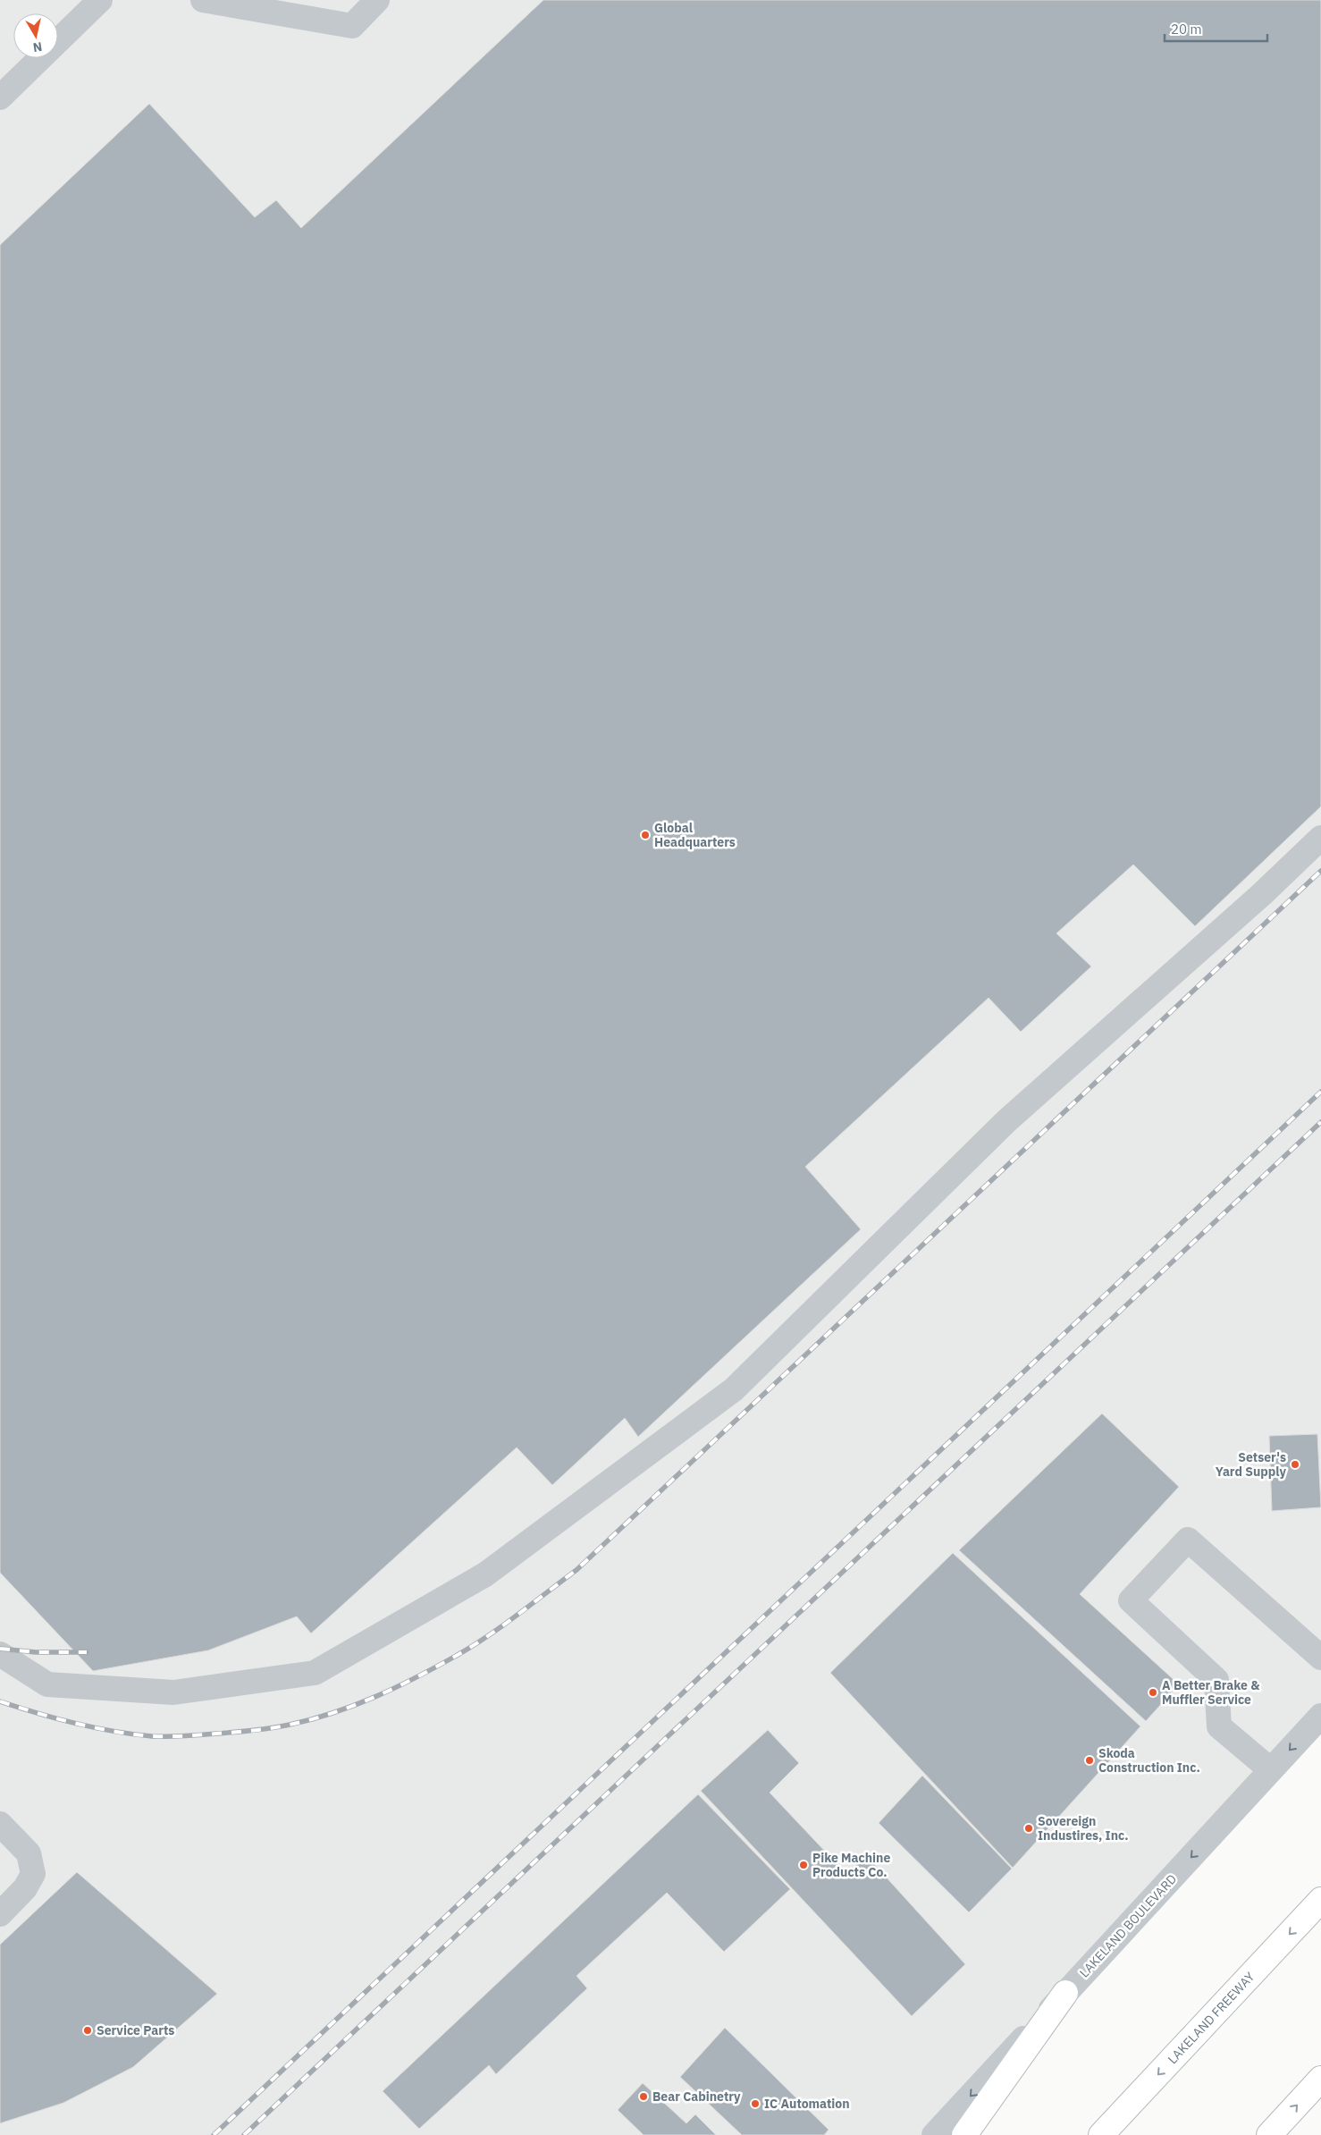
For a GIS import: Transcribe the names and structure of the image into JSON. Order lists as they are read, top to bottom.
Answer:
{
  "streets": {
    "highway": ["LAKELAND FREEWAY"],
    "street": ["LAKELAND BOULEVARD"]
  },
  "one_way": ["LAKELAND BOULEVARD"],
  "places": [
    "Global Headquarters",
    "Setser's Yard Supply",
    "A Better Brake & Muffler Service",
    "Skoda Construction Inc.",
    "Sovereign Industires, Inc.",
    "Pike Machine Products Co.",
    "Service Parts",
    "Bear Cabinetry",
    "IC Automation"
  ],
  "scale_bar": "20 m",
  "north": "bottom"
}
